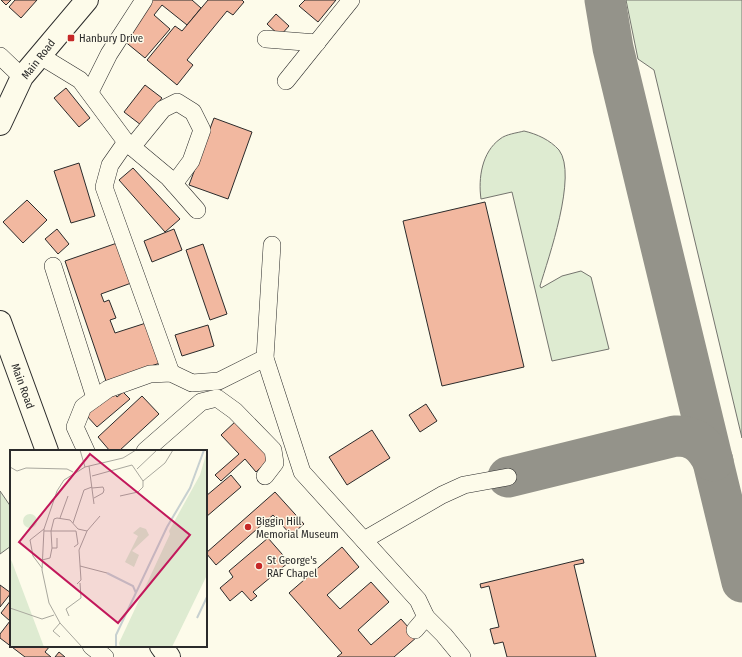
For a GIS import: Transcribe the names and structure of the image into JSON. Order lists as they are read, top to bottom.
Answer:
{
  "streets": {
    "main road": ["Main Road"]
  },
  "places": {
    "transit": ["Hanbury Drive"],
    "other": ["Biggin Hill Memorial Museum", "St George's RAF Chapel"]
  }
}
